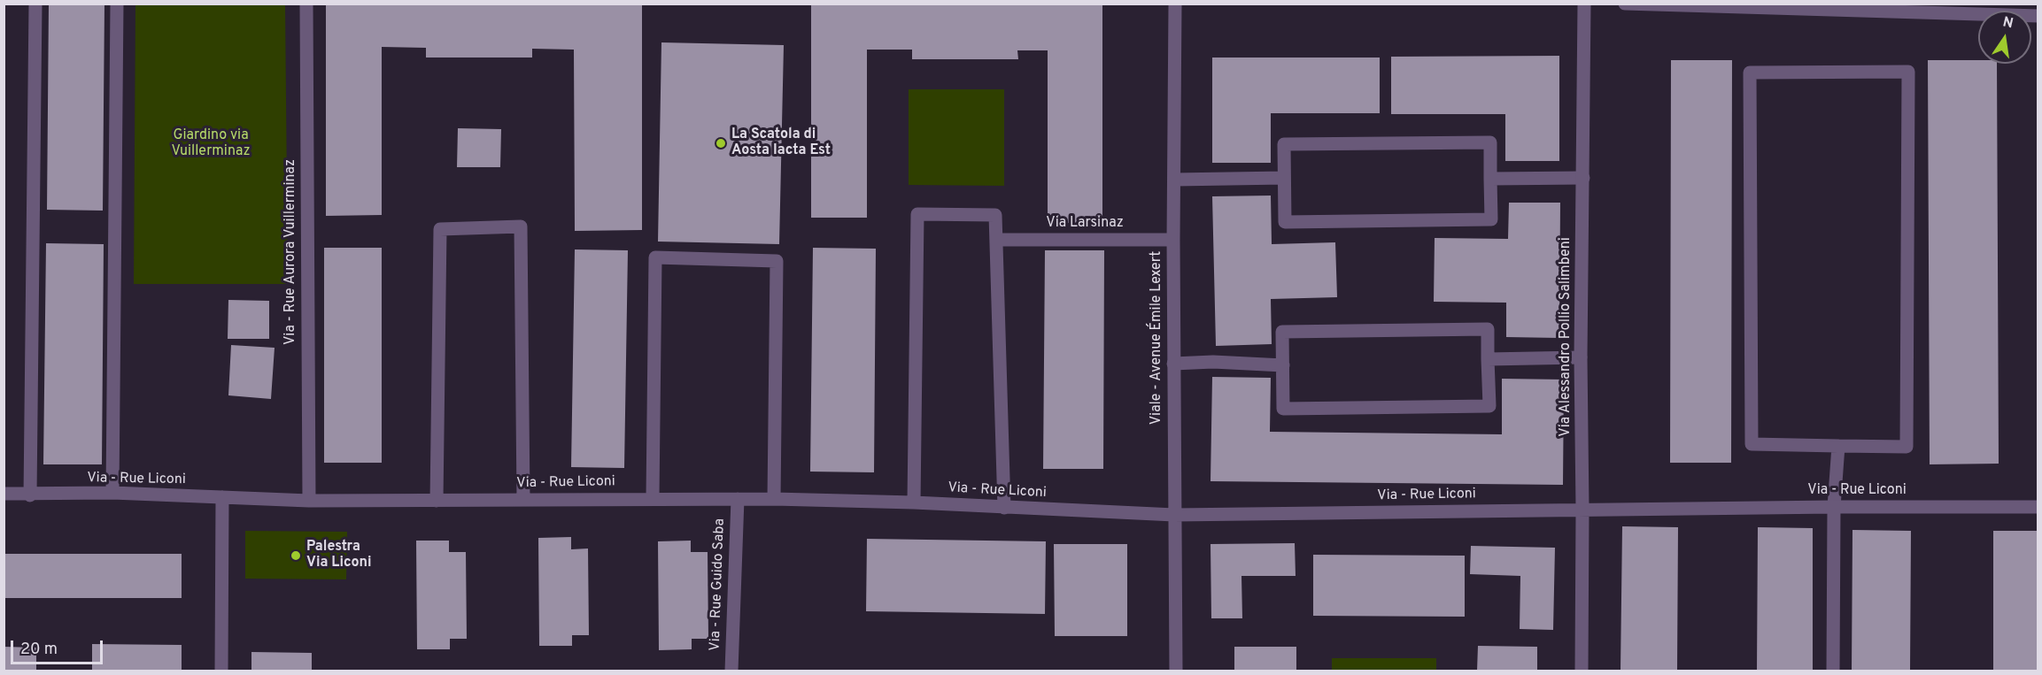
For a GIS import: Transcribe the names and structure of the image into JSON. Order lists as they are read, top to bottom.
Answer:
{
  "streets": {
    "street": [
      "Via Larsinaz",
      "Via - Rue Aurora Vuillerminaz",
      "Via Alessandro Pollio Salimbeni",
      "Viale - Avenue Émile Lexert",
      "Via - Rue Liconi",
      "Via - Rue Guido Saba"
    ]
  },
  "crossings": [
    ["Via Larsinaz", "Viale - Avenue Émile Lexert"],
    ["Via - Rue Aurora Vuillerminaz", "Via - Rue Liconi"],
    ["Via Alessandro Pollio Salimbeni", "Via - Rue Liconi"],
    ["Viale - Avenue Émile Lexert", "Via - Rue Liconi"],
    ["Via - Rue Liconi", "Via - Rue Guido Saba"]
  ],
  "parks": ["Giardino via Vuillerminaz"],
  "places": ["La Scatola di Aosta Iacta Est", "Palestra Via Liconi"],
  "scale_bar": "20 m",
  "north": "top"
}
